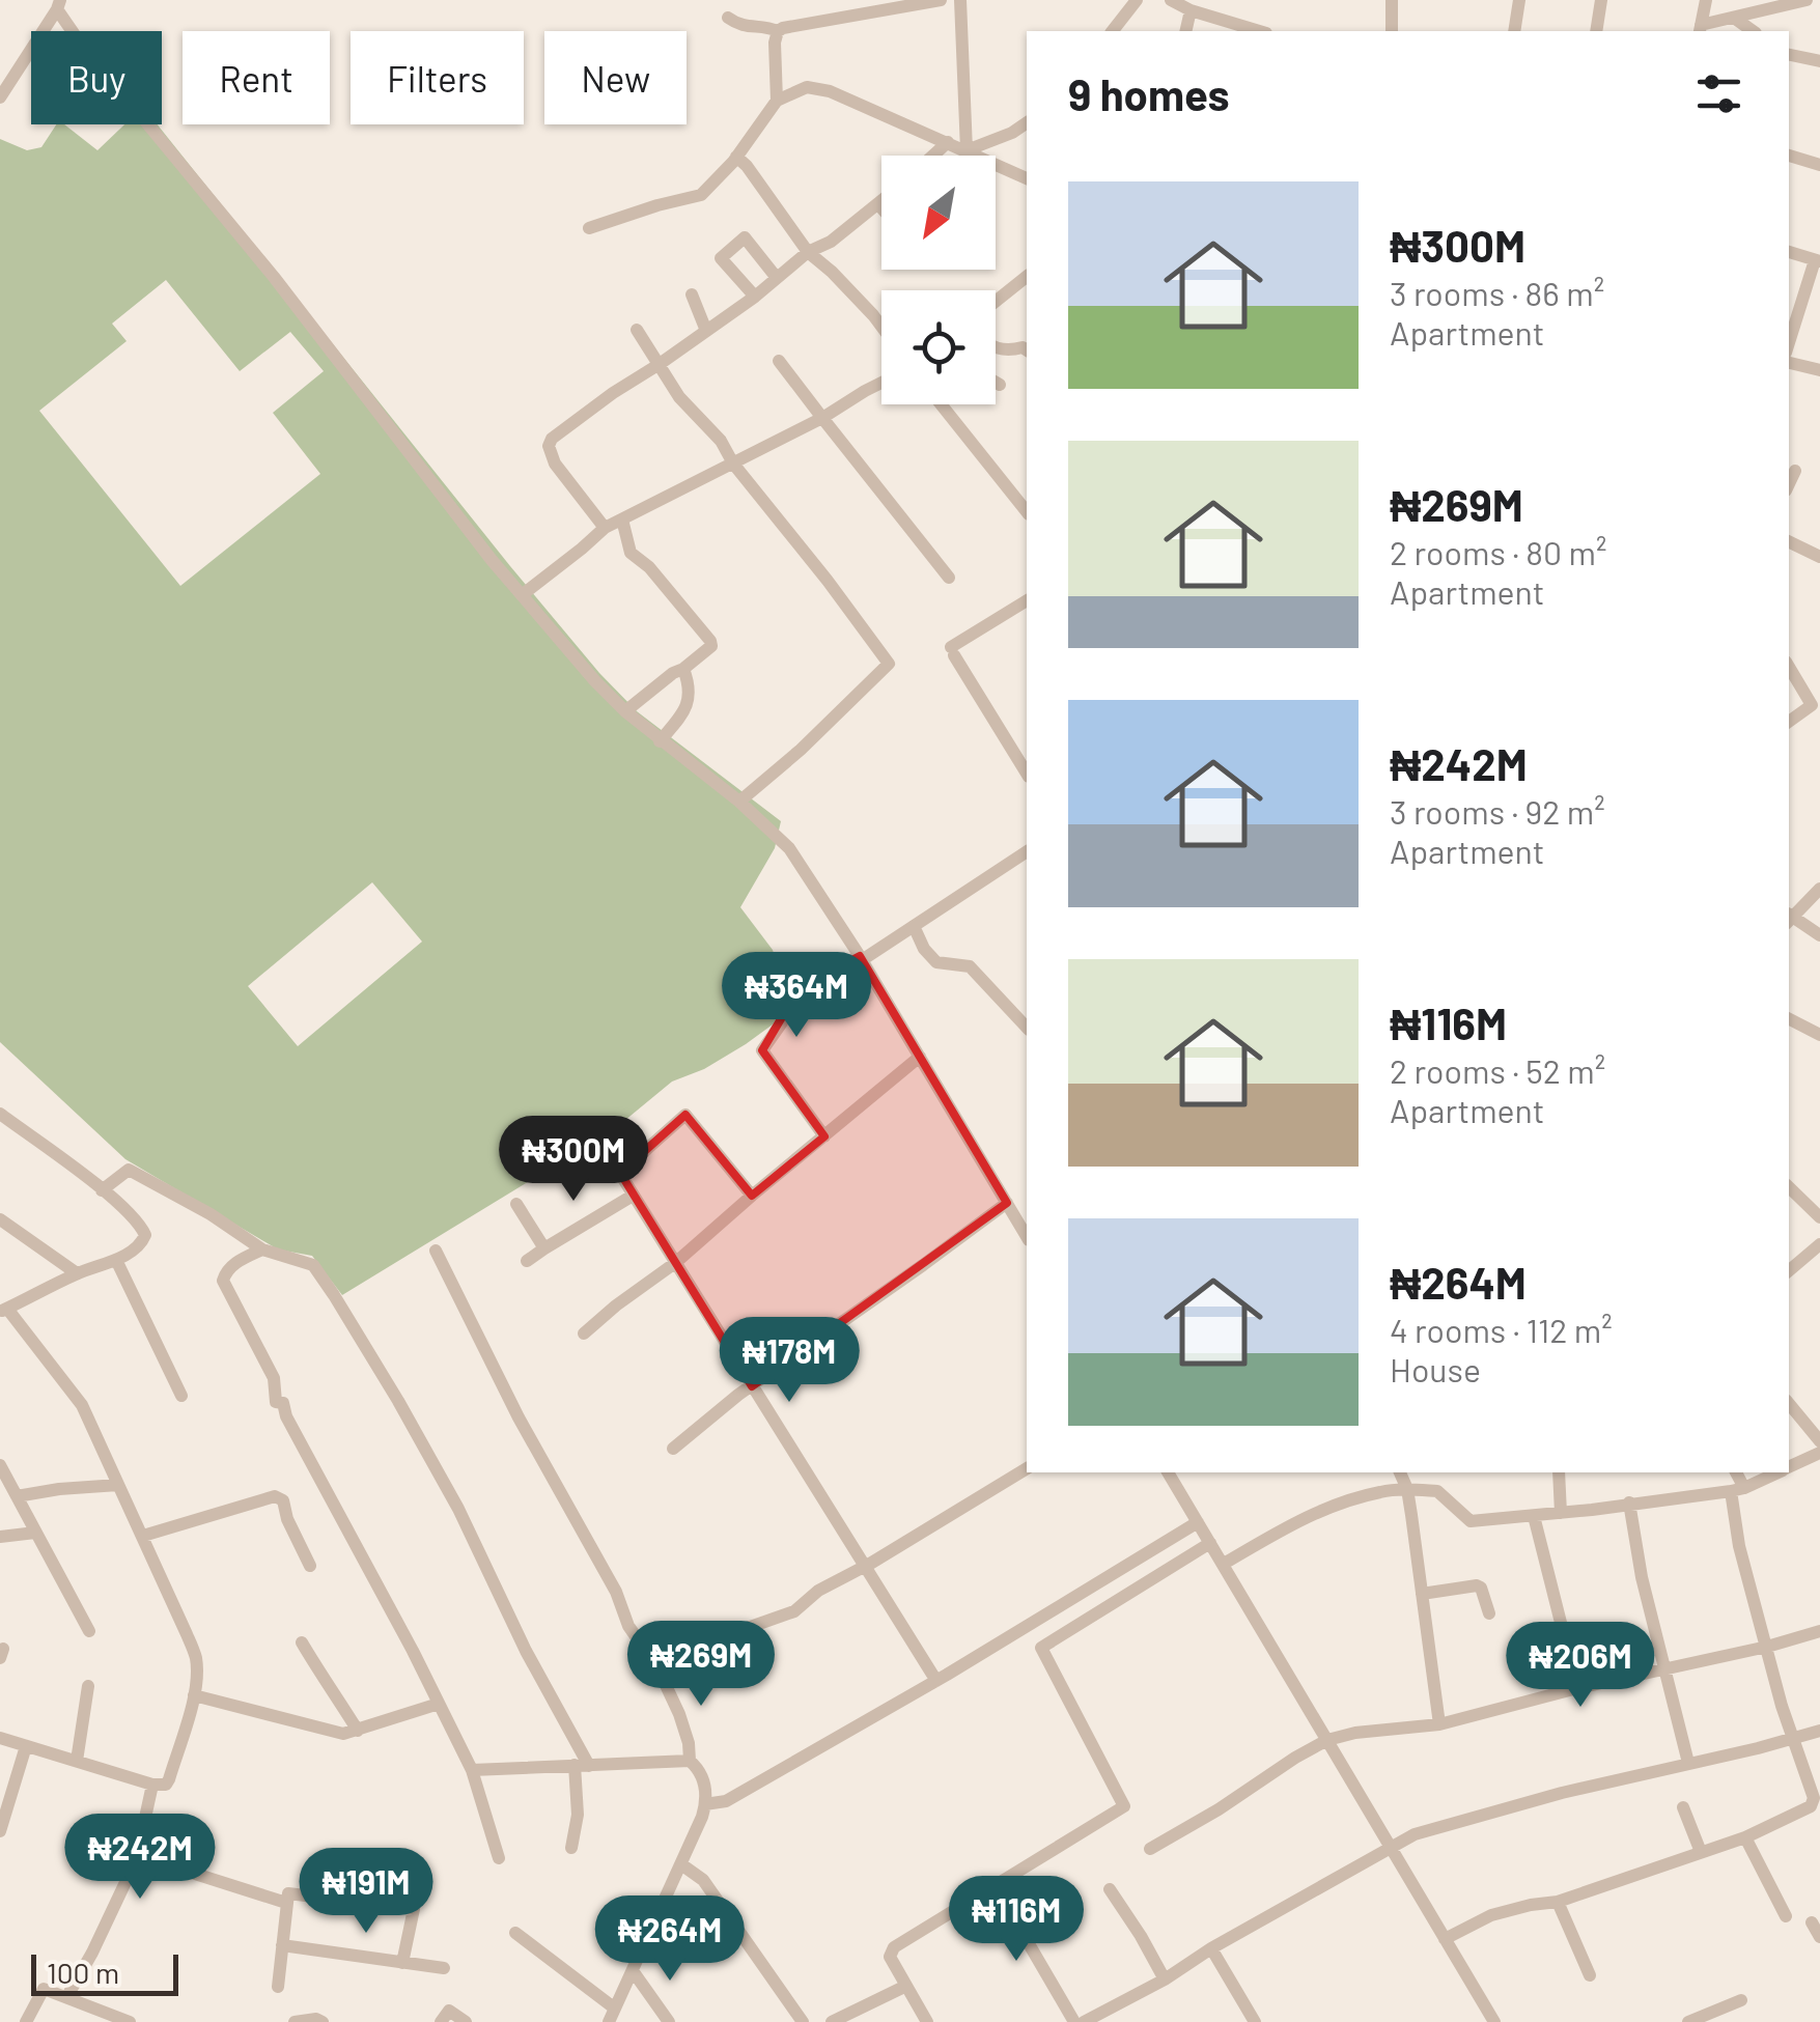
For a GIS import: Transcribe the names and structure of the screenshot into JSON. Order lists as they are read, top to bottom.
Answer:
{
  "scale_bar": "100 m",
  "north": "bottom left",
  "page": {
    "chip": [
      "Buy",
      "Rent",
      "Filters",
      "New"
    ],
    "heading": "9 homes",
    "list": [
      {
        "name": "₦300M",
        "note": "3 rooms · 86 m² · Apartment"
      },
      {
        "name": "₦269M",
        "note": "2 rooms · 80 m² · Apartment"
      },
      {
        "name": "₦242M",
        "note": "3 rooms · 92 m² · Apartment"
      },
      {
        "name": "₦116M",
        "note": "2 rooms · 52 m² · Apartment"
      },
      {
        "name": "₦264M",
        "note": "4 rooms · 112 m² · House"
      }
    ],
    "price": [
      "₦364M",
      "₦300M",
      "₦178M",
      "₦269M",
      "₦206M",
      "₦242M",
      "₦191M",
      "₦116M",
      "₦264M"
    ],
    "scale": "100 m"
  }
}
